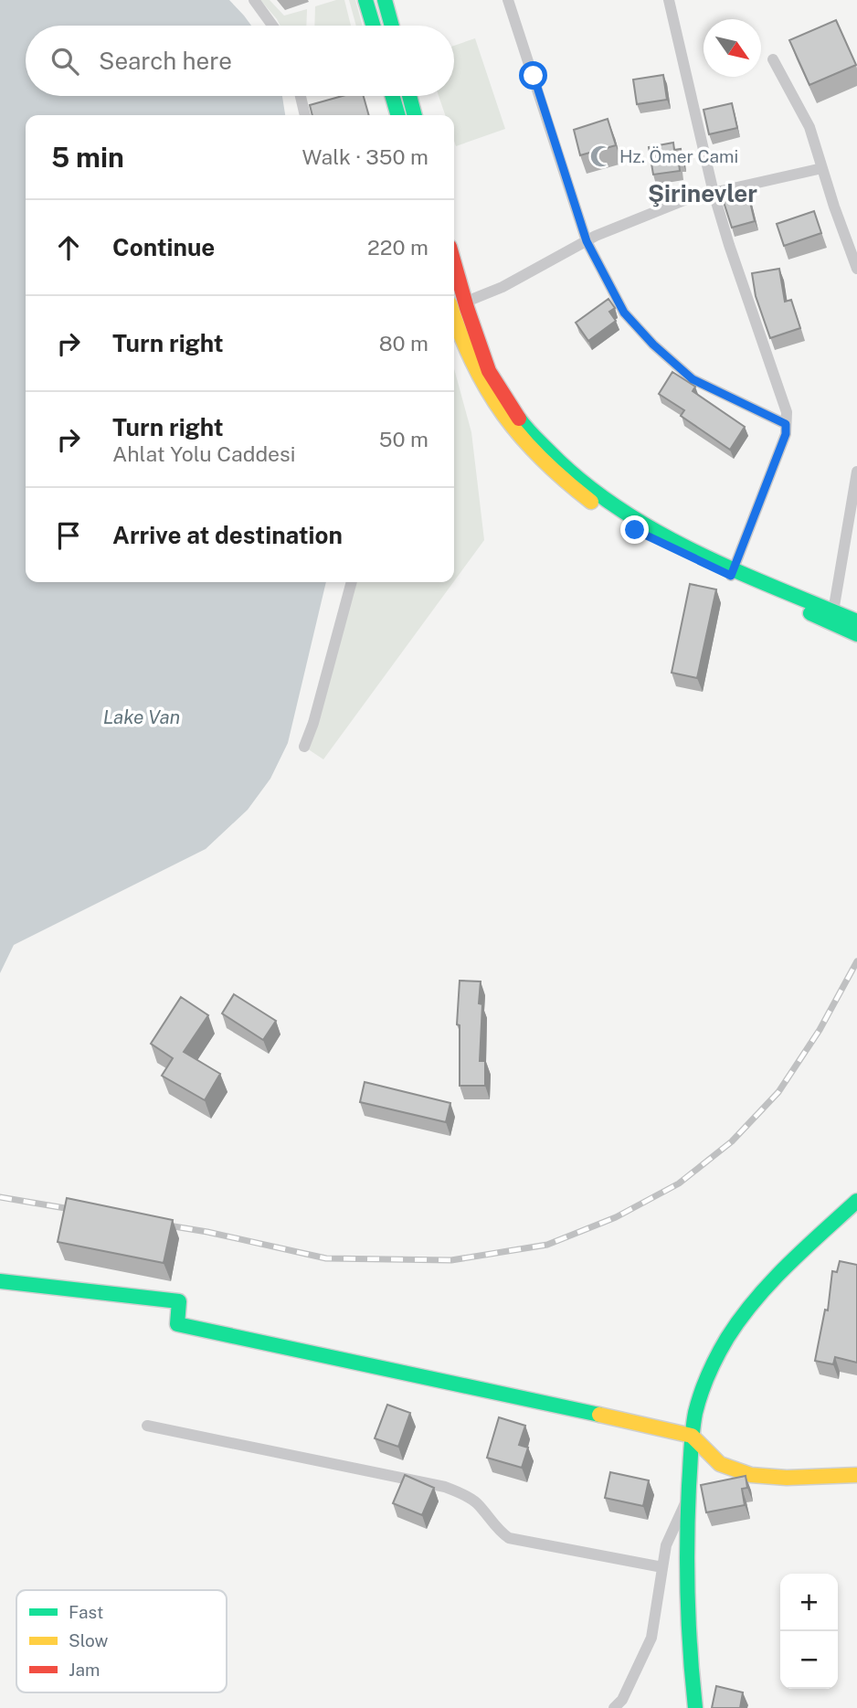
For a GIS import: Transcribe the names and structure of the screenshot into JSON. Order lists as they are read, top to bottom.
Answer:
{
  "districts": ["Şirinevler"],
  "water": ["Lake Van"],
  "places": {
    "mosque": ["Hz. Ömer Cami"]
  },
  "legend": ["Fast", "Slow", "Jam"],
  "north": "bottom right",
  "page": {
    "search": "Search here",
    "heading": ["5 min", "Walk · 350 m"],
    "list": [
      ["Continue", "220 m"],
      ["Turn right", "80 m"],
      ["Turn right", "Ahlat Yolu Caddesi", "50 m"],
      "Arrive at destination"
    ],
    "map_buttons": ["+", "−"]
  }
}
